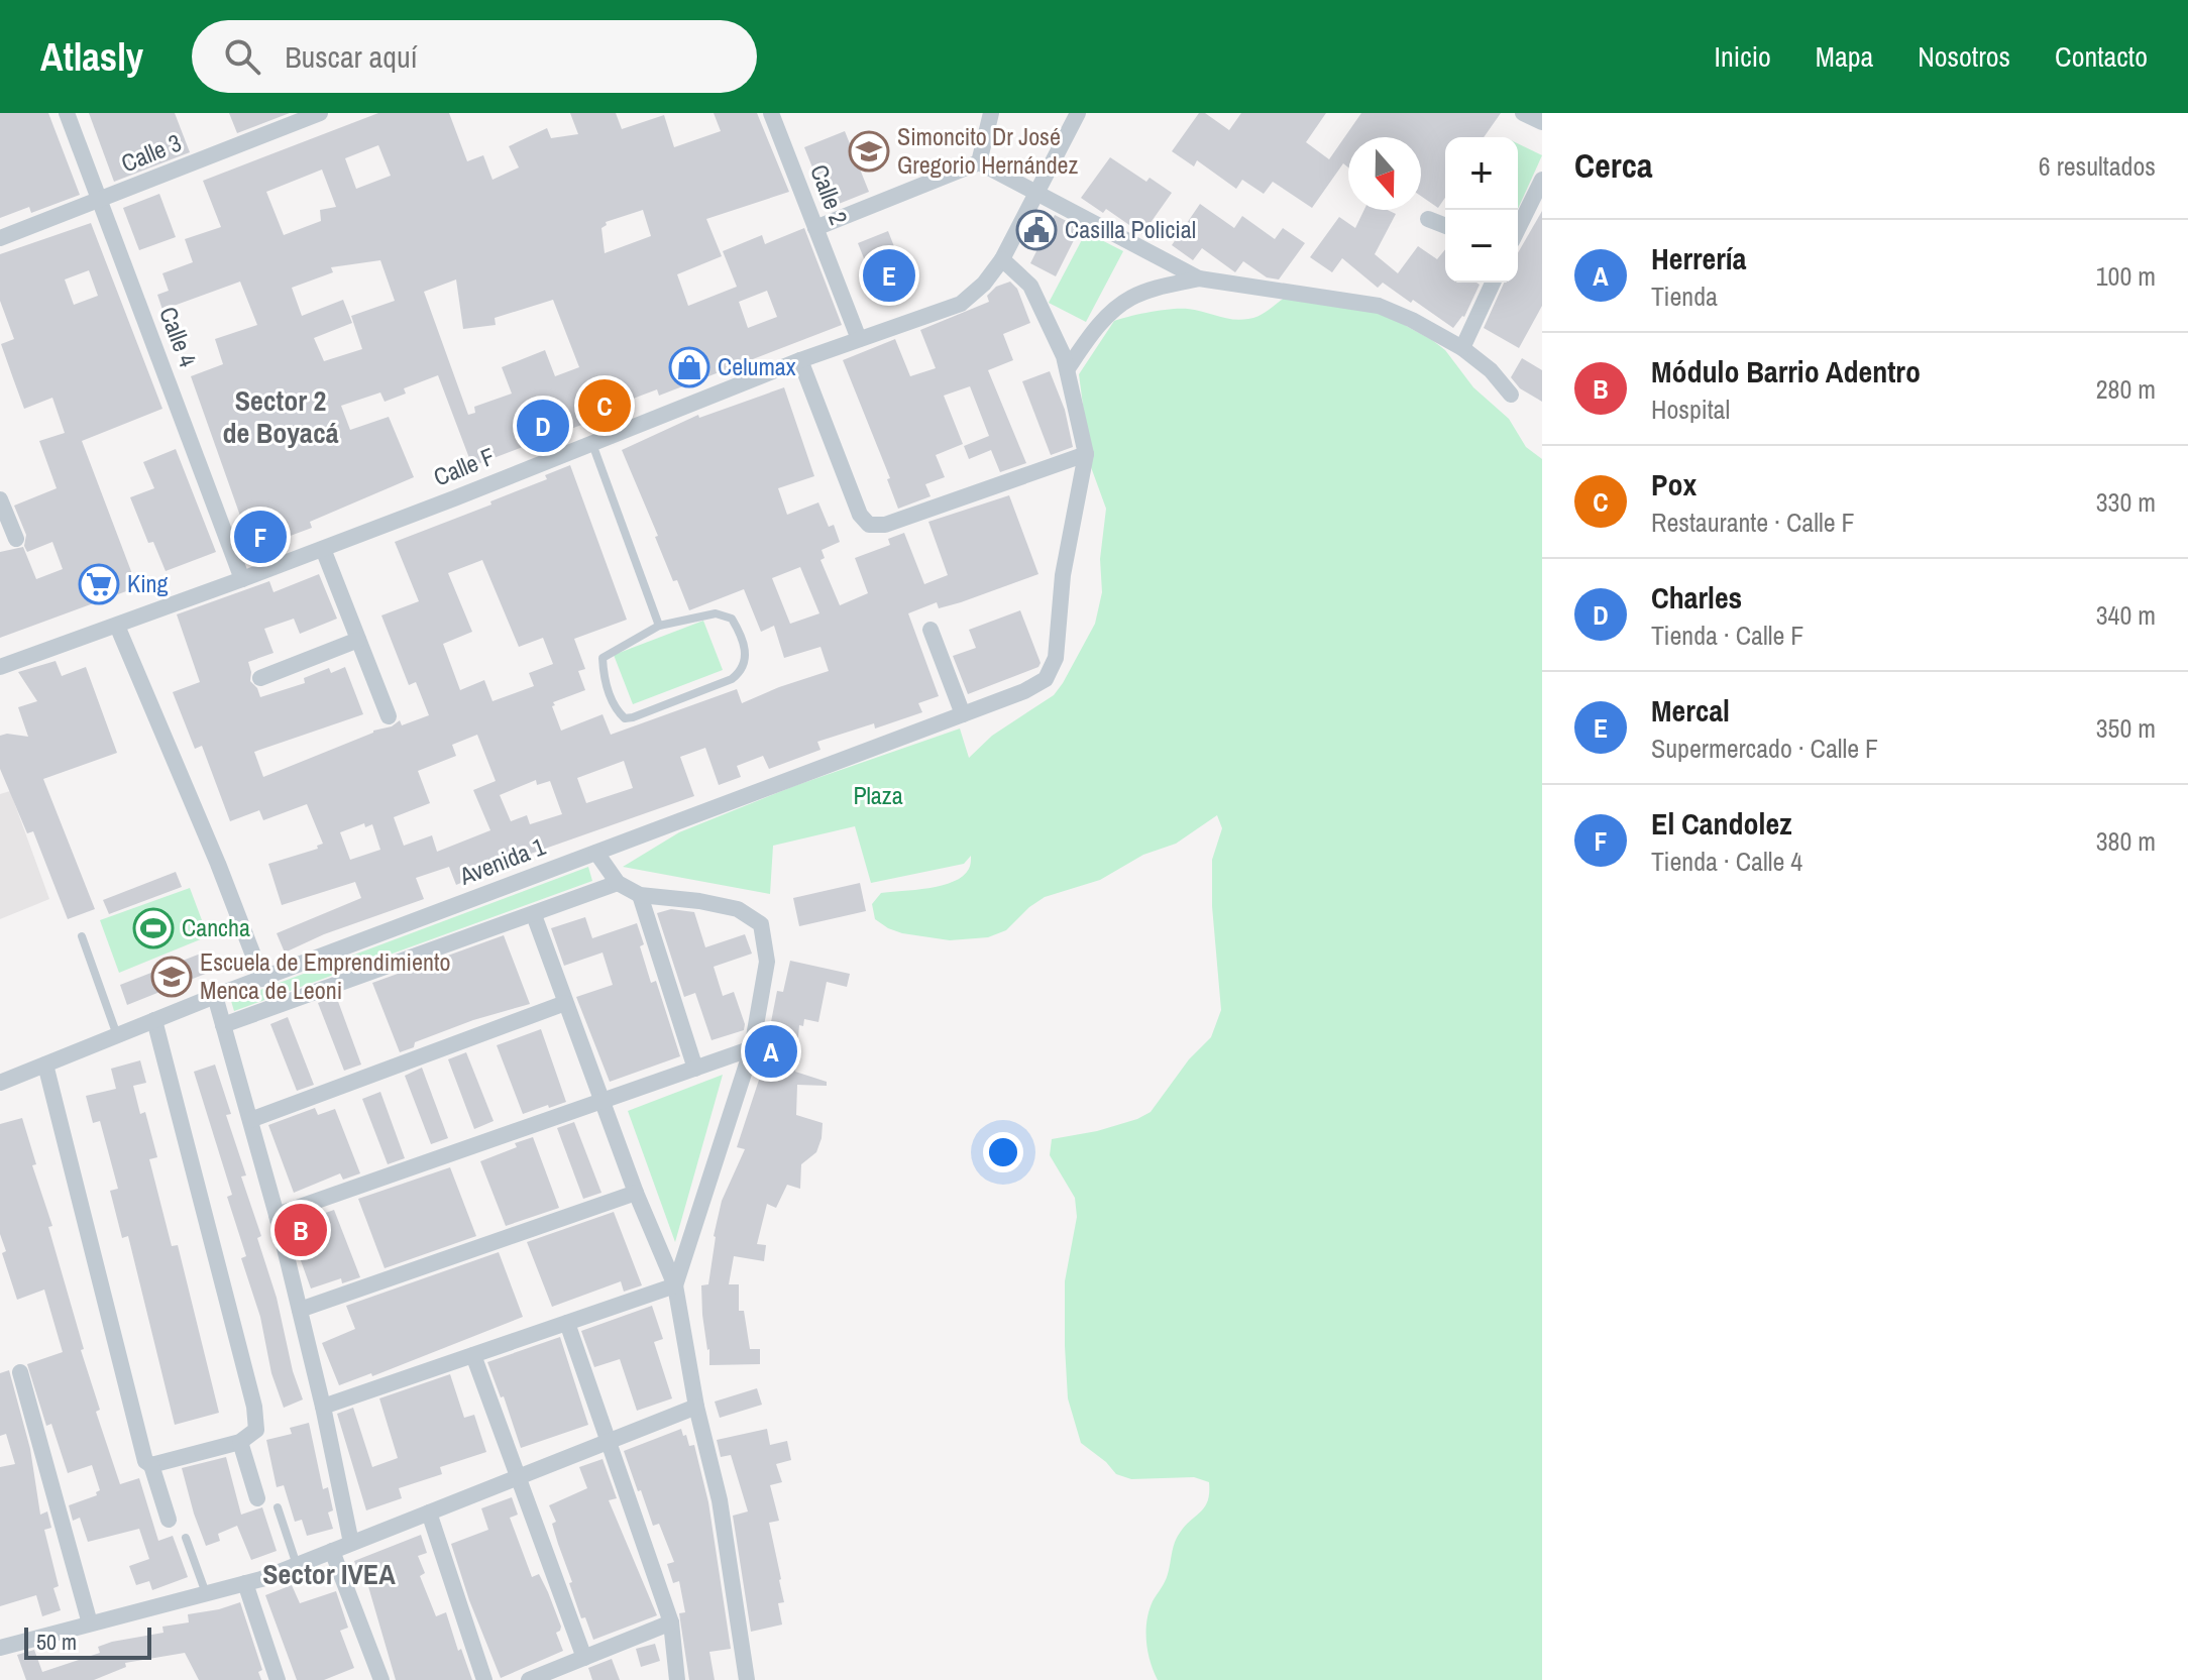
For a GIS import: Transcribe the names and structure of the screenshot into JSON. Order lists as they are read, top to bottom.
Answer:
{
  "streets": {
    "street": [
      "Calle 3",
      "Calle 2",
      "Calle 4",
      "Calle F",
      "Avenida 1"
    ]
  },
  "crossings": [
    ["Calle 3", "Calle 4"],
    ["Calle 2", "Calle F"],
    ["Calle 4", "Calle F"]
  ],
  "districts": ["Sector 2 de Boyacá", "Sector IVEA"],
  "parks": ["Plaza"],
  "places": {
    "school or university": ["Simoncito Dr José Gregorio Hernández", "Escuela de Emprendimiento Menca de Leoni"],
    "public building": ["Casilla Policial"],
    "shop": ["Celumax"],
    "supermarket": ["King"],
    "sports": ["Cancha"]
  },
  "scale_bar": "50 m",
  "north": "bottom",
  "page": {
    "header": "Atlasly",
    "search": "Buscar aquí",
    "nav": [
      "Inicio",
      "Mapa",
      "Nosotros",
      "Contacto"
    ],
    "heading": ["Cerca", "6 resultados"],
    "map_buttons": ["+", "−"],
    "list": [
      {
        "mark": "A",
        "name": "Herrería",
        "note": "Tienda",
        "value": "100 m"
      },
      {
        "mark": "B",
        "name": "Módulo Barrio Adentro",
        "note": "Hospital",
        "value": "280 m"
      },
      {
        "mark": "C",
        "name": "Pox",
        "note": "Restaurante · Calle F",
        "value": "330 m"
      },
      {
        "mark": "D",
        "name": "Charles",
        "note": "Tienda · Calle F",
        "value": "340 m"
      },
      {
        "mark": "E",
        "name": "Mercal",
        "note": "Supermercado · Calle F",
        "value": "350 m"
      },
      {
        "mark": "F",
        "name": "El Candolez",
        "note": "Tienda · Calle 4",
        "value": "380 m"
      }
    ],
    "pins": [
      "E",
      "C",
      "D",
      "F",
      "A",
      "B"
    ],
    "scale": "50 m"
  }
}
